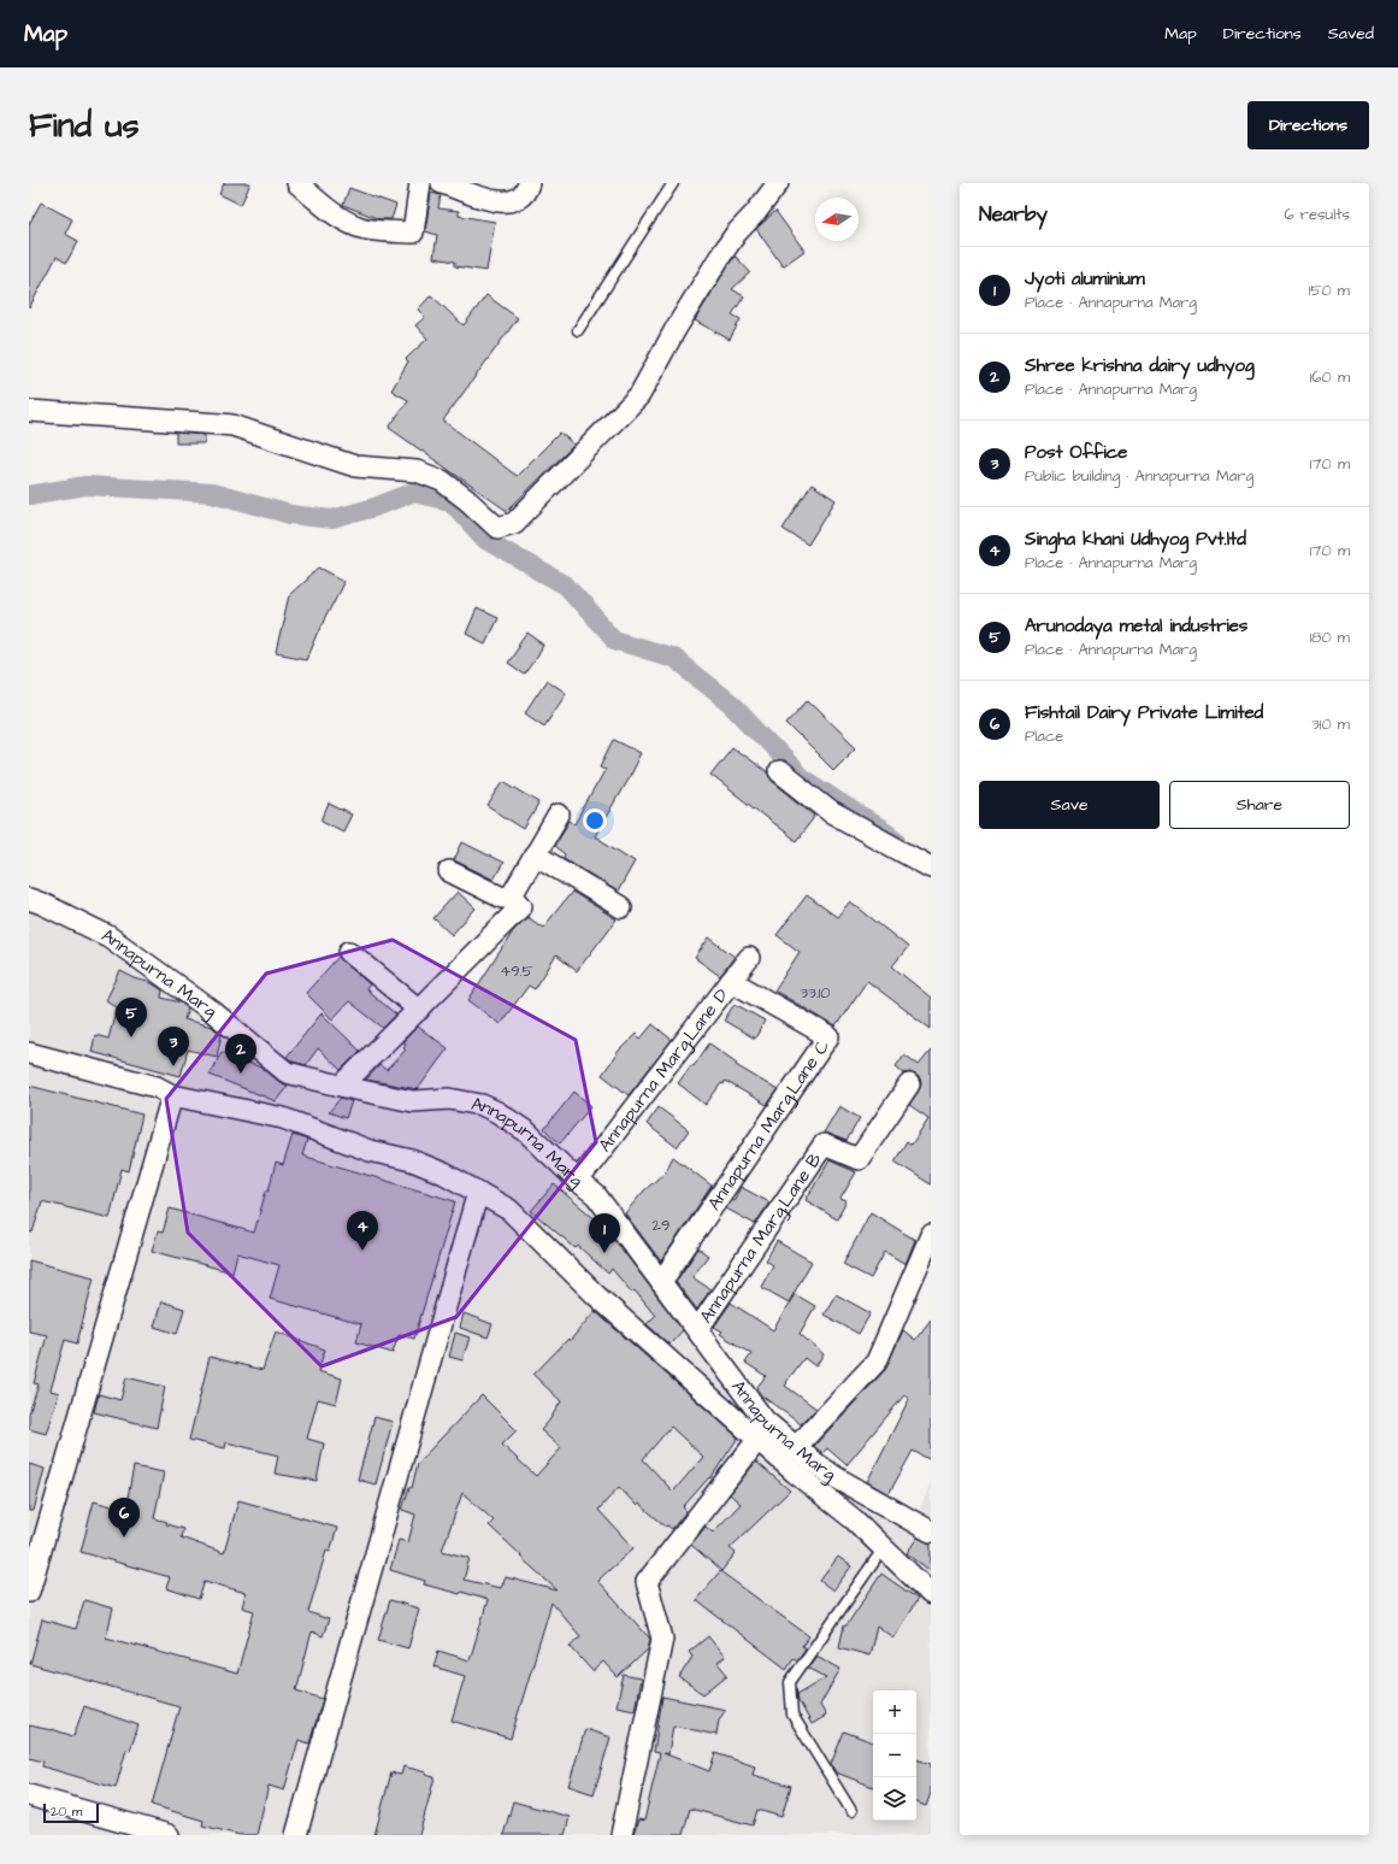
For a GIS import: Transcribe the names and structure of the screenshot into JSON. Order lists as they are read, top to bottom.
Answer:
{
  "streets": {
    "street": [
      "Annapurna Marg",
      "Annapurna Marg,Lane D",
      "Annapurna Marg,Lane C",
      "Annapurna Marg,Lane B"
    ]
  },
  "crossings": [
    ["Annapurna Marg", "Annapurna Marg,Lane D"],
    ["Annapurna Marg", "Annapurna Marg,Lane C"],
    ["Annapurna Marg", "Annapurna Marg,Lane B"],
    ["Annapurna Marg,Lane D", "Annapurna Marg,Lane C"]
  ],
  "house_numbers": ["49.5", "33.10", "29"],
  "scale_bar": "20 m",
  "north": "left",
  "page": {
    "header": "Map",
    "nav": ["Map", "Directions", "Saved"],
    "buttons": [
      "Directions",
      ["Save", "Share"]
    ],
    "title": "Find us",
    "heading": ["Nearby", "6 results"],
    "list": [
      {
        "mark": "1",
        "name": "Jyoti aluminium",
        "note": "Place · Annapurna Marg",
        "value": "150 m"
      },
      {
        "mark": "2",
        "name": "Shree krishna dairy udhyog",
        "note": "Place · Annapurna Marg",
        "value": "160 m"
      },
      {
        "mark": "3",
        "name": "Post Office",
        "note": "Public building · Annapurna Marg",
        "value": "170 m"
      },
      {
        "mark": "4",
        "name": "Singha khani Udhyog Pvt.ltd",
        "note": "Place · Annapurna Marg",
        "value": "170 m"
      },
      {
        "mark": "5",
        "name": "Arunodaya metal industries",
        "note": "Place · Annapurna Marg",
        "value": "180 m"
      },
      {
        "mark": "6",
        "name": "Fishtail Dairy Private Limited",
        "note": "Place",
        "value": "310 m"
      }
    ],
    "pins": [
      "5",
      "3",
      "2",
      "4",
      "1",
      "6"
    ],
    "map_buttons": ["+", "−"],
    "scale": "20 m"
  }
}
